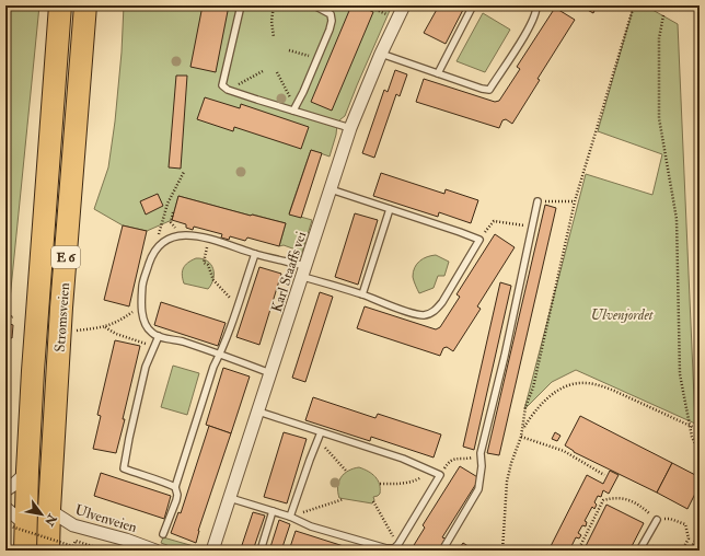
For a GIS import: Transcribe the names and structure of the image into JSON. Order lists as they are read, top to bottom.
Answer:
{
  "streets": {
    "highway": ["E 6", "Strømsveien"],
    "street": ["Karl Staaffs vei", "Ulvenveien"]
  },
  "crossings": [
    ["Strømsveien", "Ulvenveien"]
  ],
  "parks": ["Ulvenjordet"],
  "north": "bottom right"
}
